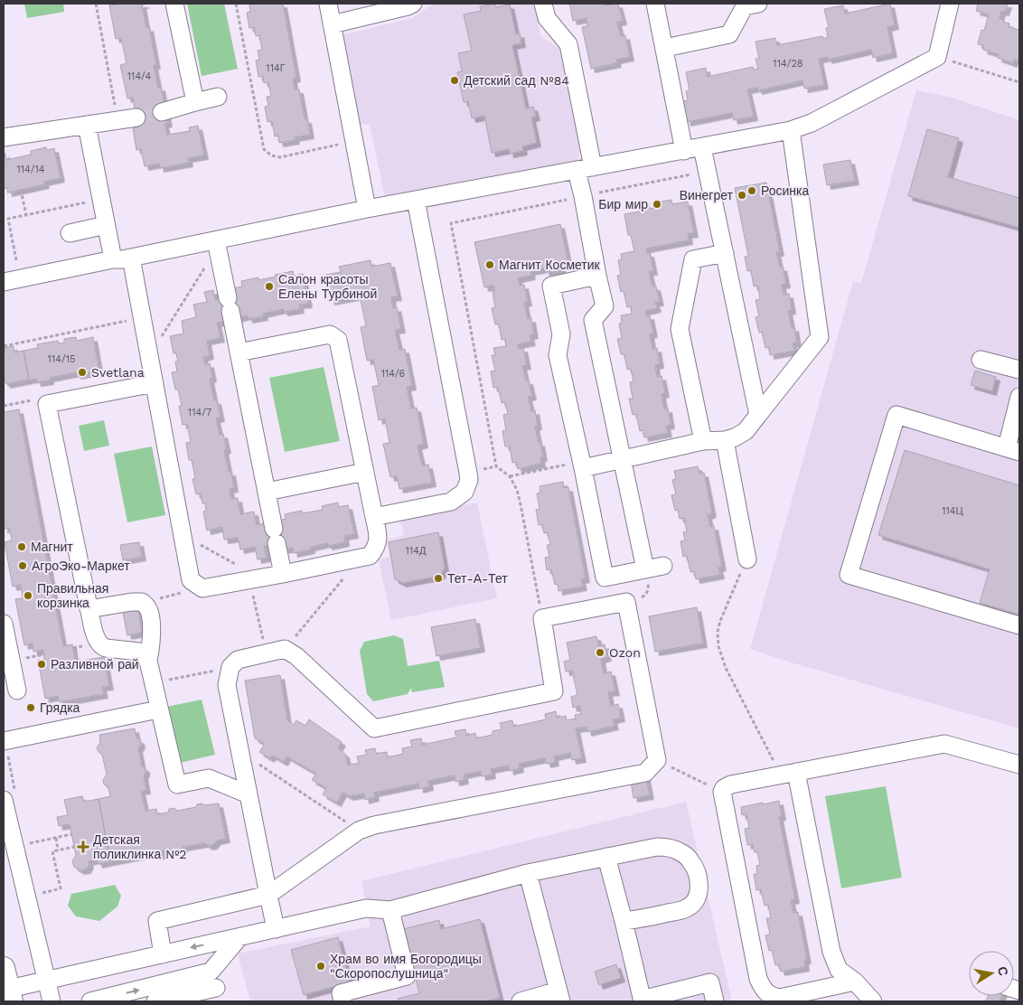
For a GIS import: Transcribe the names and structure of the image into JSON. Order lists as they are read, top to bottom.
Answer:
{
  "places": {
    "other": [
      "Детский сад №84",
      "Росинка",
      "Винегрет",
      "Бир мир",
      "Магнит Косметик",
      "Салон красоты Елены Турбиной",
      "Svetlana",
      "Магнит",
      "АгроЭко-Маркет",
      "Тет-А-Тет",
      "Правильная корзинка",
      "Ozon",
      "Разливной рай",
      "Грядка",
      "Храм во имя Богородицы \"Скоропослушница\""
    ],
    "health": ["Детская поликлинка №2"]
  },
  "house_numbers": [
    "114/28",
    "114Г",
    "114/4",
    "114/14",
    "114/15",
    "114/6",
    "114/7",
    "114Ц",
    "114Д"
  ],
  "north": "right"
}
